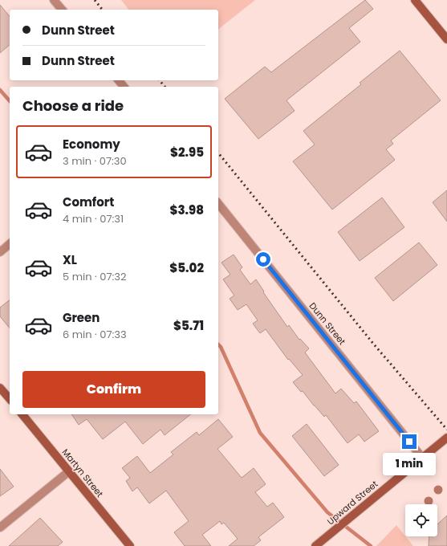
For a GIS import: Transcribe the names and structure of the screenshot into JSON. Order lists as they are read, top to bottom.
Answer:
{
  "streets": {
    "street": ["Dunn Street", "Martyn Street", "Upward Street"]
  },
  "crossings": [
    ["Dunn Street", "Upward Street"]
  ],
  "page": {
    "banner": ["Dunn Street", "Dunn Street"],
    "heading": "Choose a ride",
    "list": [
      {
        "name": "Economy",
        "note": "3 min · 07:30",
        "value": "$2.95"
      },
      {
        "name": "Comfort",
        "note": "4 min · 07:31",
        "value": "$3.98"
      },
      {
        "name": "XL",
        "note": "5 min · 07:32",
        "value": "$5.02"
      },
      {
        "name": "Green",
        "note": "6 min · 07:33",
        "value": "$5.71"
      }
    ],
    "buttons": "Confirm",
    "bubble": "1 min"
  }
}
